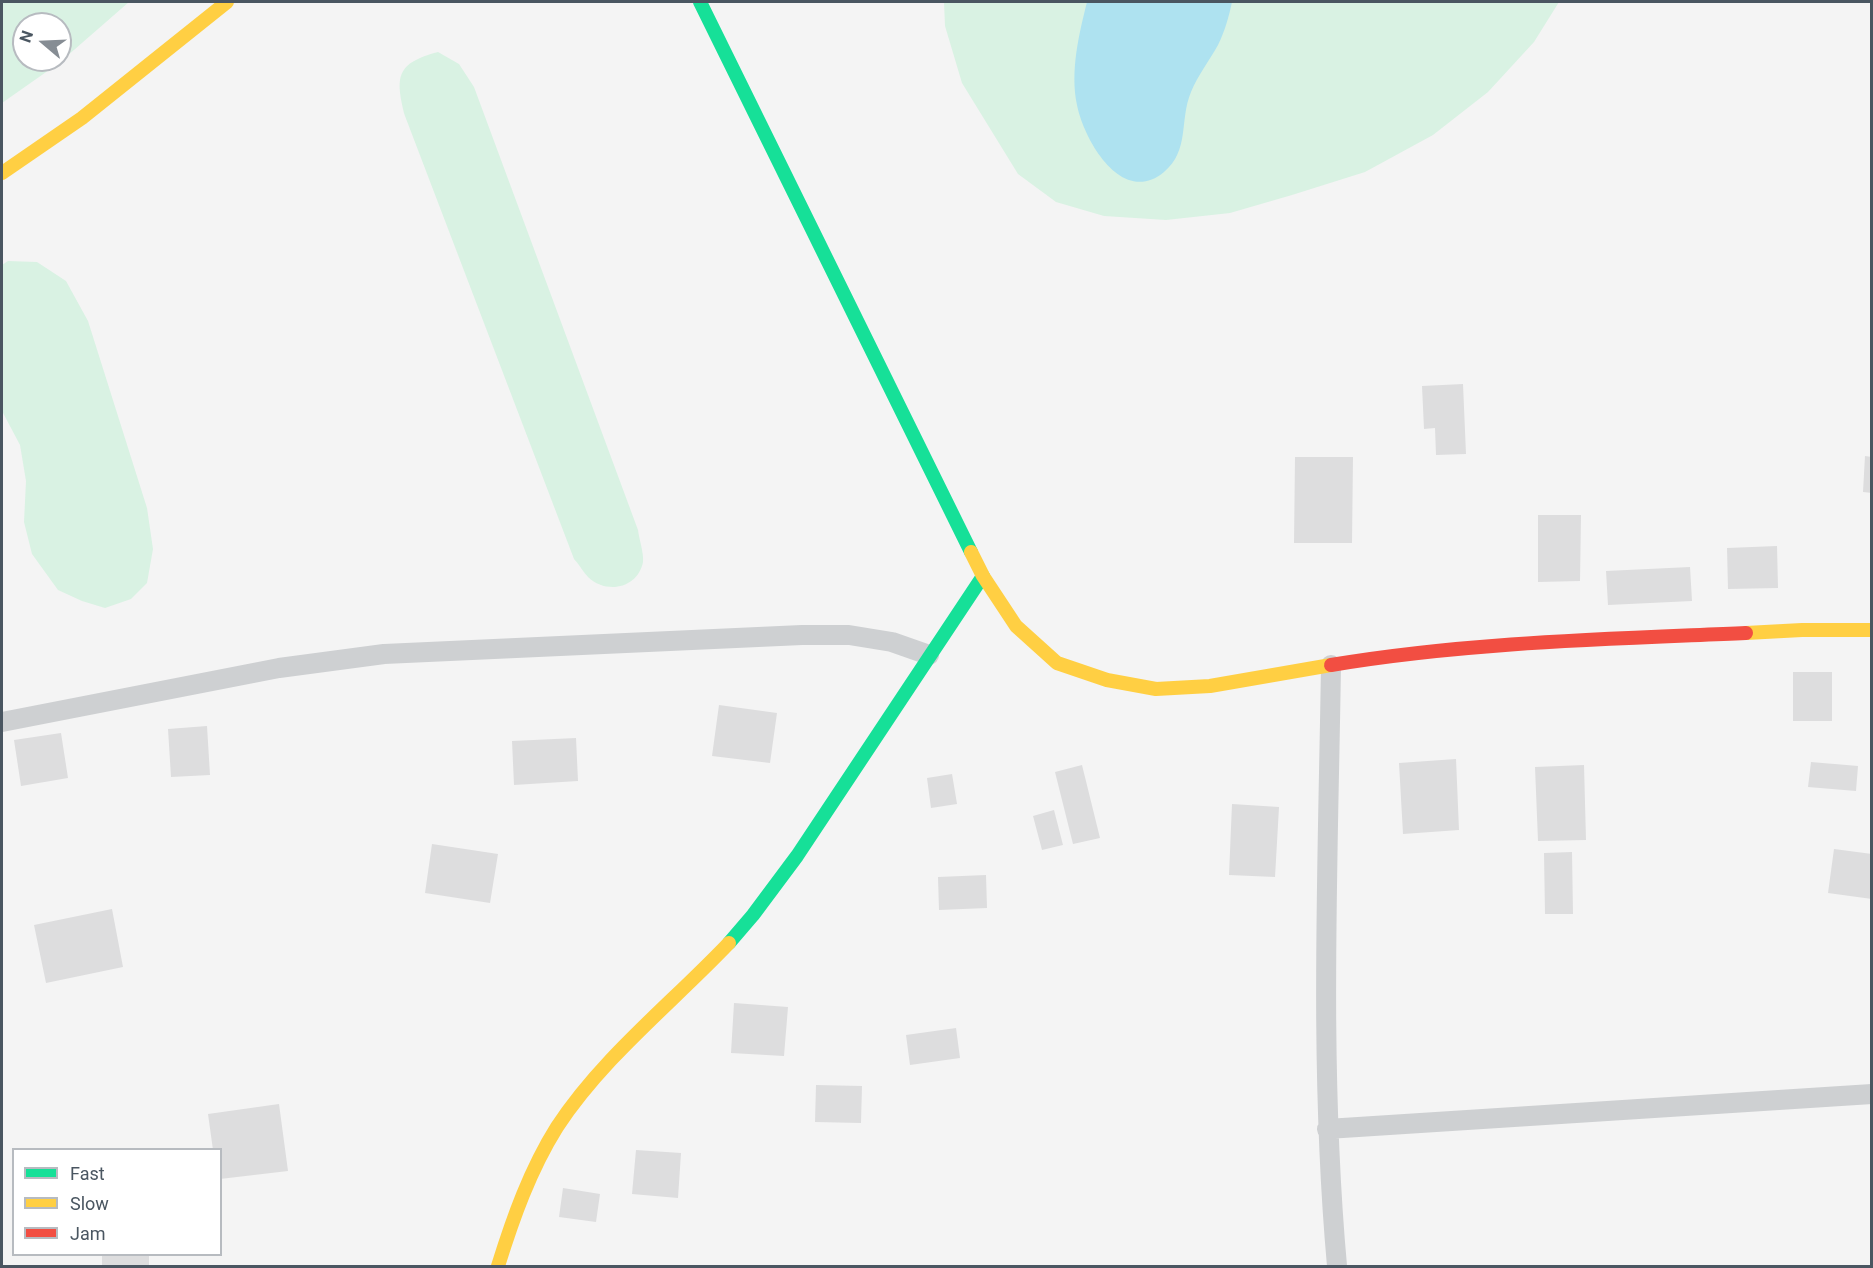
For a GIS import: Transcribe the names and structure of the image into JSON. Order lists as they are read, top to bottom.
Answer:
{
  "legend": ["Fast", "Slow", "Jam"],
  "north": "left"
}
